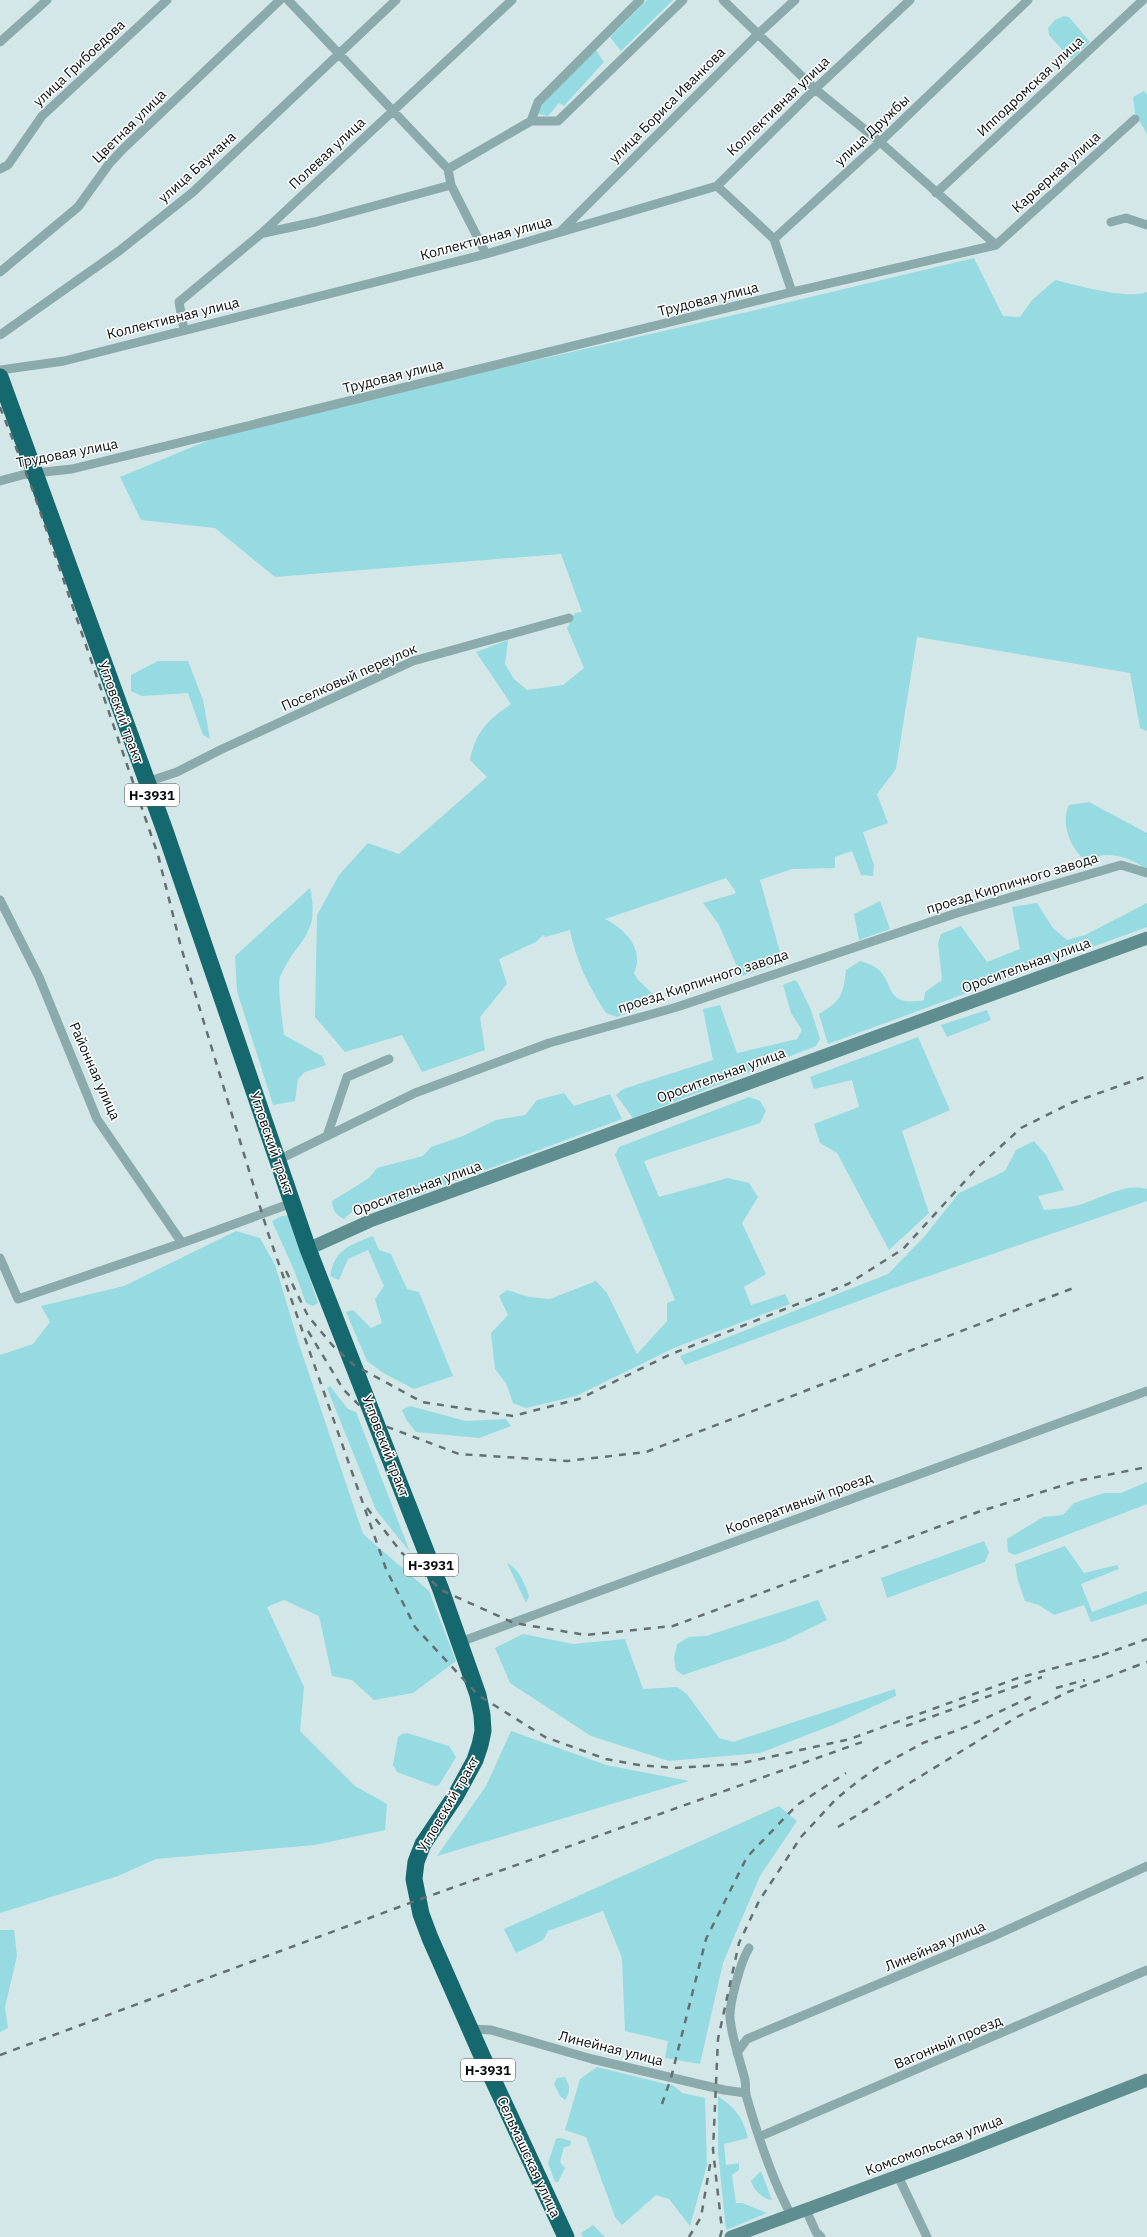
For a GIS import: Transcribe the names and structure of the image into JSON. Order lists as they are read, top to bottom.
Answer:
{
  "streets": {
    "highway": ["Угловский тракт", "Н-3931", "Сельмашская улица"],
    "main road": ["Оросительная улица", "Комсомольская улица"],
    "street": [
      "улица Грибоедова",
      "Ипподромская улица",
      "улица Бориса Иванкова",
      "Коллективная улица",
      "Цветная улица",
      "улица Дружбы",
      "Полевая улица",
      "улица Баумана",
      "Карьерная улица",
      "Трудовая улица",
      "Поселковый переулок",
      "проезд Кирпичного завода",
      "Районная улица",
      "Кооперативный проезд",
      "Линейная улица",
      "Вагонный проезд"
    ]
  },
  "crossings": [
    ["улица Бориса Иванкова", "Коллективная улица"],
    ["Коллективная улица", "Полевая улица"],
    ["Трудовая улица", "Угловский тракт"],
    ["Поселковый переулок", "Угловский тракт"],
    ["Угловский тракт", "проезд Кирпичного завода"],
    ["Угловский тракт", "Оросительная улица"],
    ["Угловский тракт", "Кооперативный проезд"],
    ["Угловский тракт", "Сельмашская улица"],
    ["Линейная улица", "Сельмашская улица"]
  ]
}
